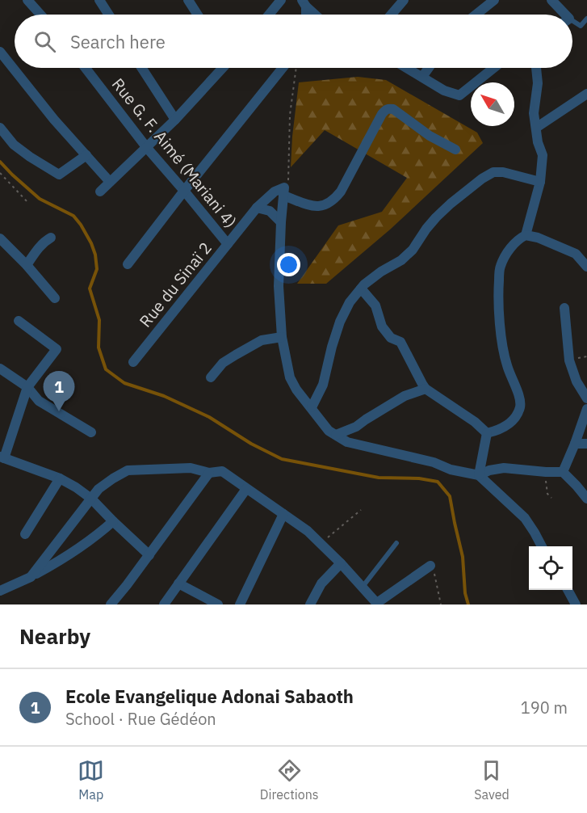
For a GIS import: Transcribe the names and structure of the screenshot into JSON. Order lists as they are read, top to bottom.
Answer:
{
  "streets": {
    "street": ["Rue G. F. Aimé (Mariani 4)", "Rue du Sinaï 2"]
  },
  "crossings": [
    ["Rue G. F. Aimé (Mariani 4)", "Rue du Sinaï 2"]
  ],
  "north": "top left",
  "page": {
    "search": "Search here",
    "pins": "1",
    "heading": "Nearby",
    "list": [
      {
        "mark": "1",
        "name": "Ecole Evangelique Adonai Sabaoth",
        "note": "School · Rue Gédéon",
        "value": "190 m"
      }
    ],
    "nav": ["Map", "Directions", "Saved"]
  }
}
